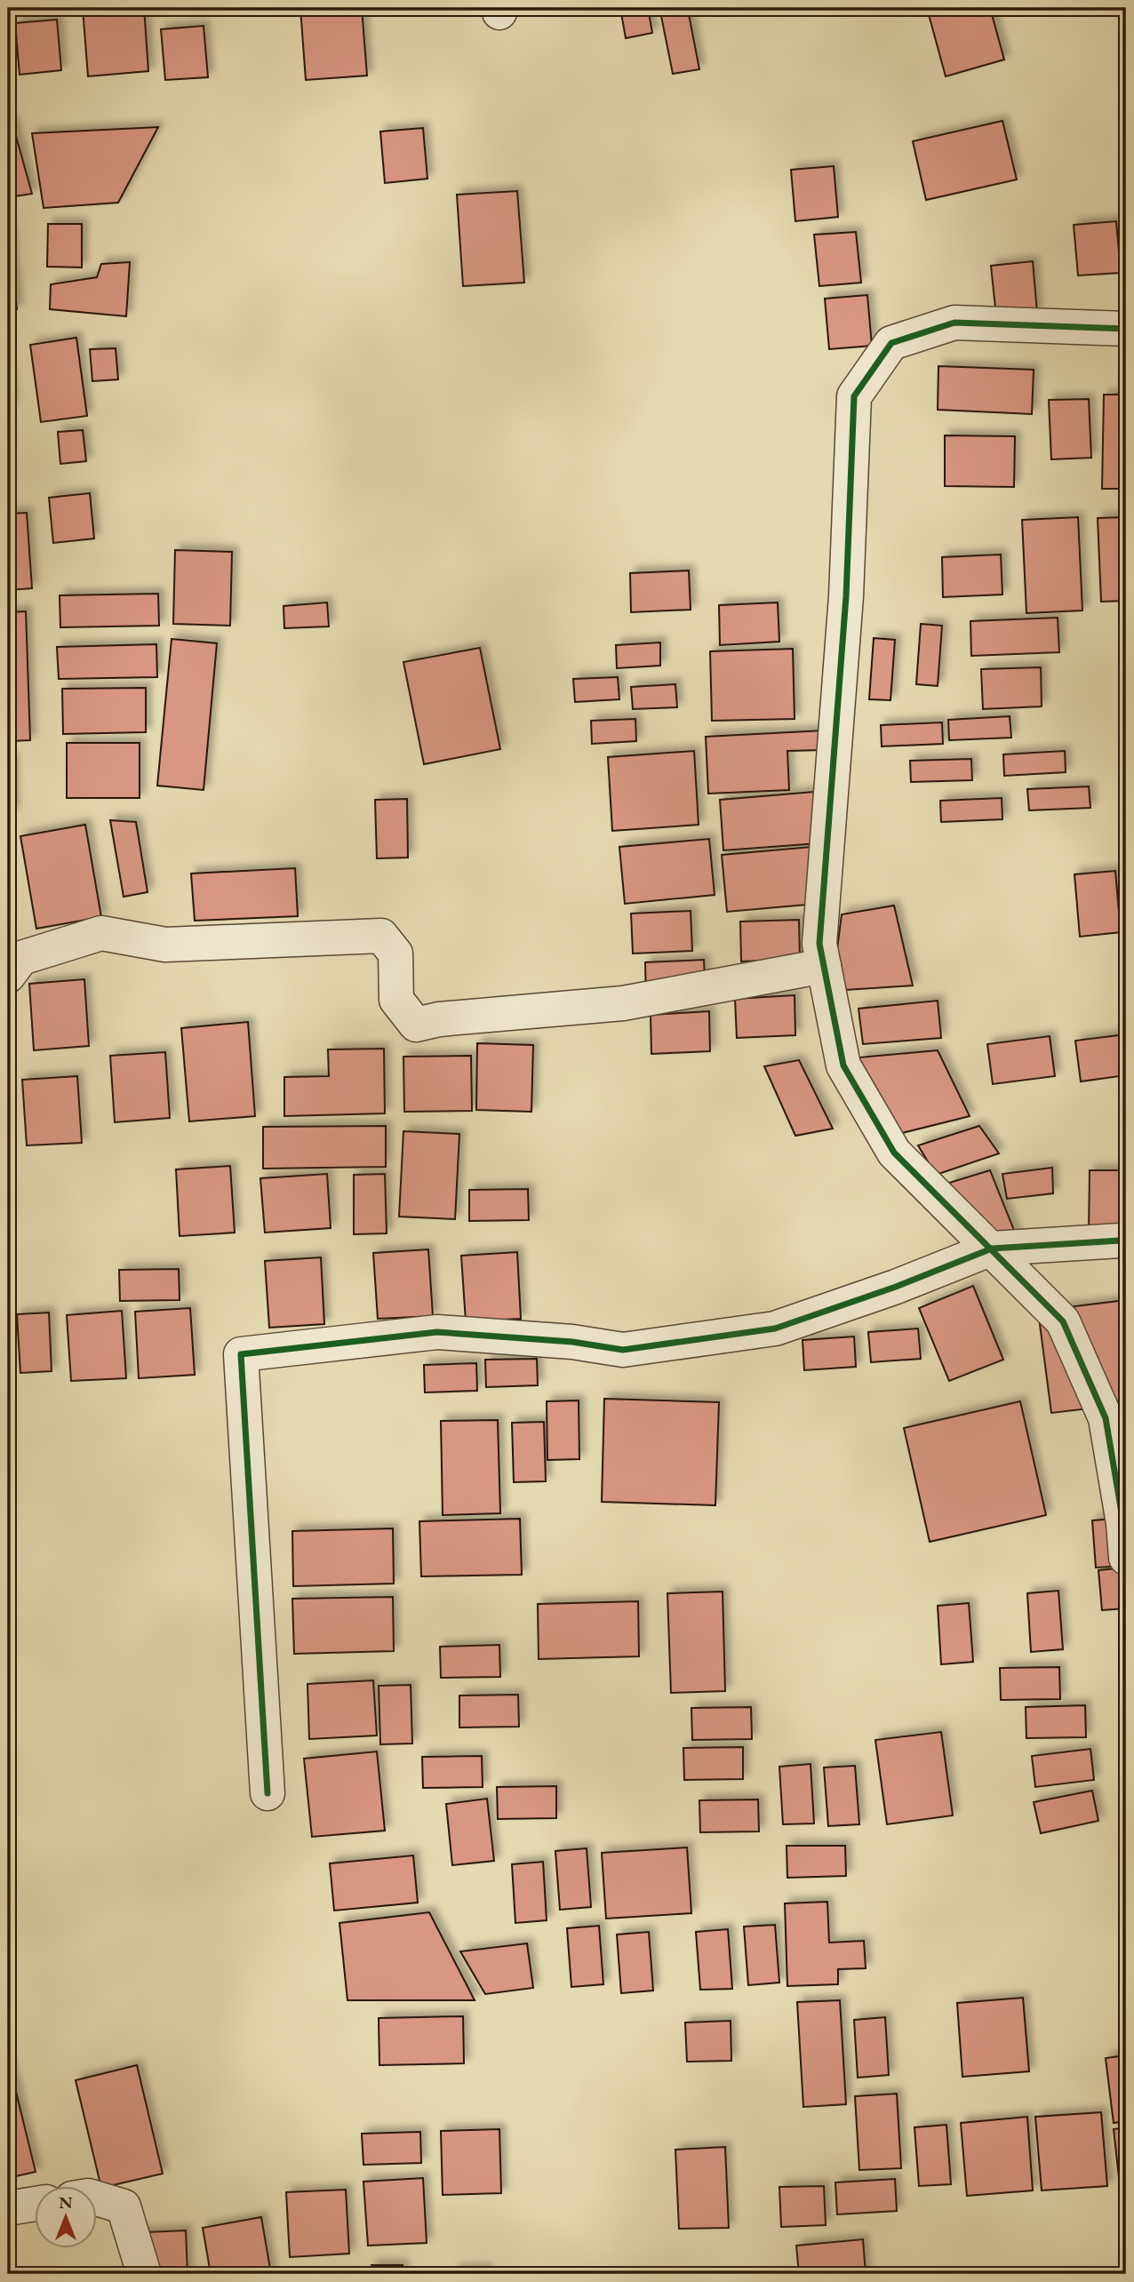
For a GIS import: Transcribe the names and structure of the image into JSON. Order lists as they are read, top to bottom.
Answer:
{
  "north": "top"
}
